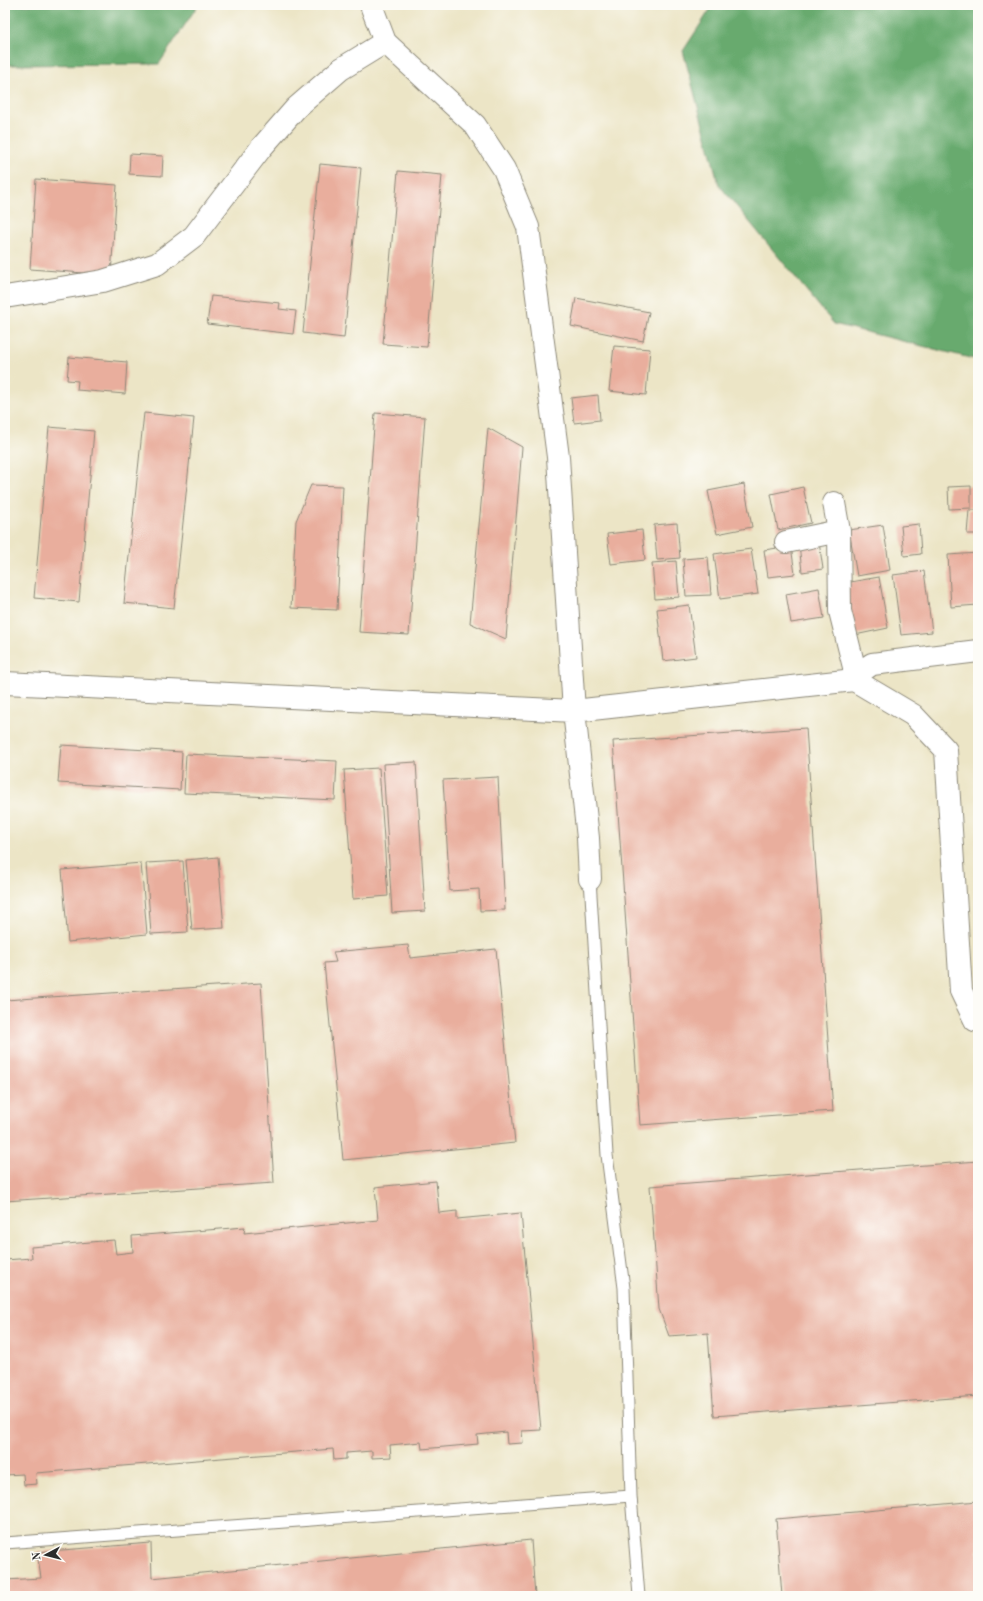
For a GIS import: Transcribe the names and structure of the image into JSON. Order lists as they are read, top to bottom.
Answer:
{
  "north": "left"
}
